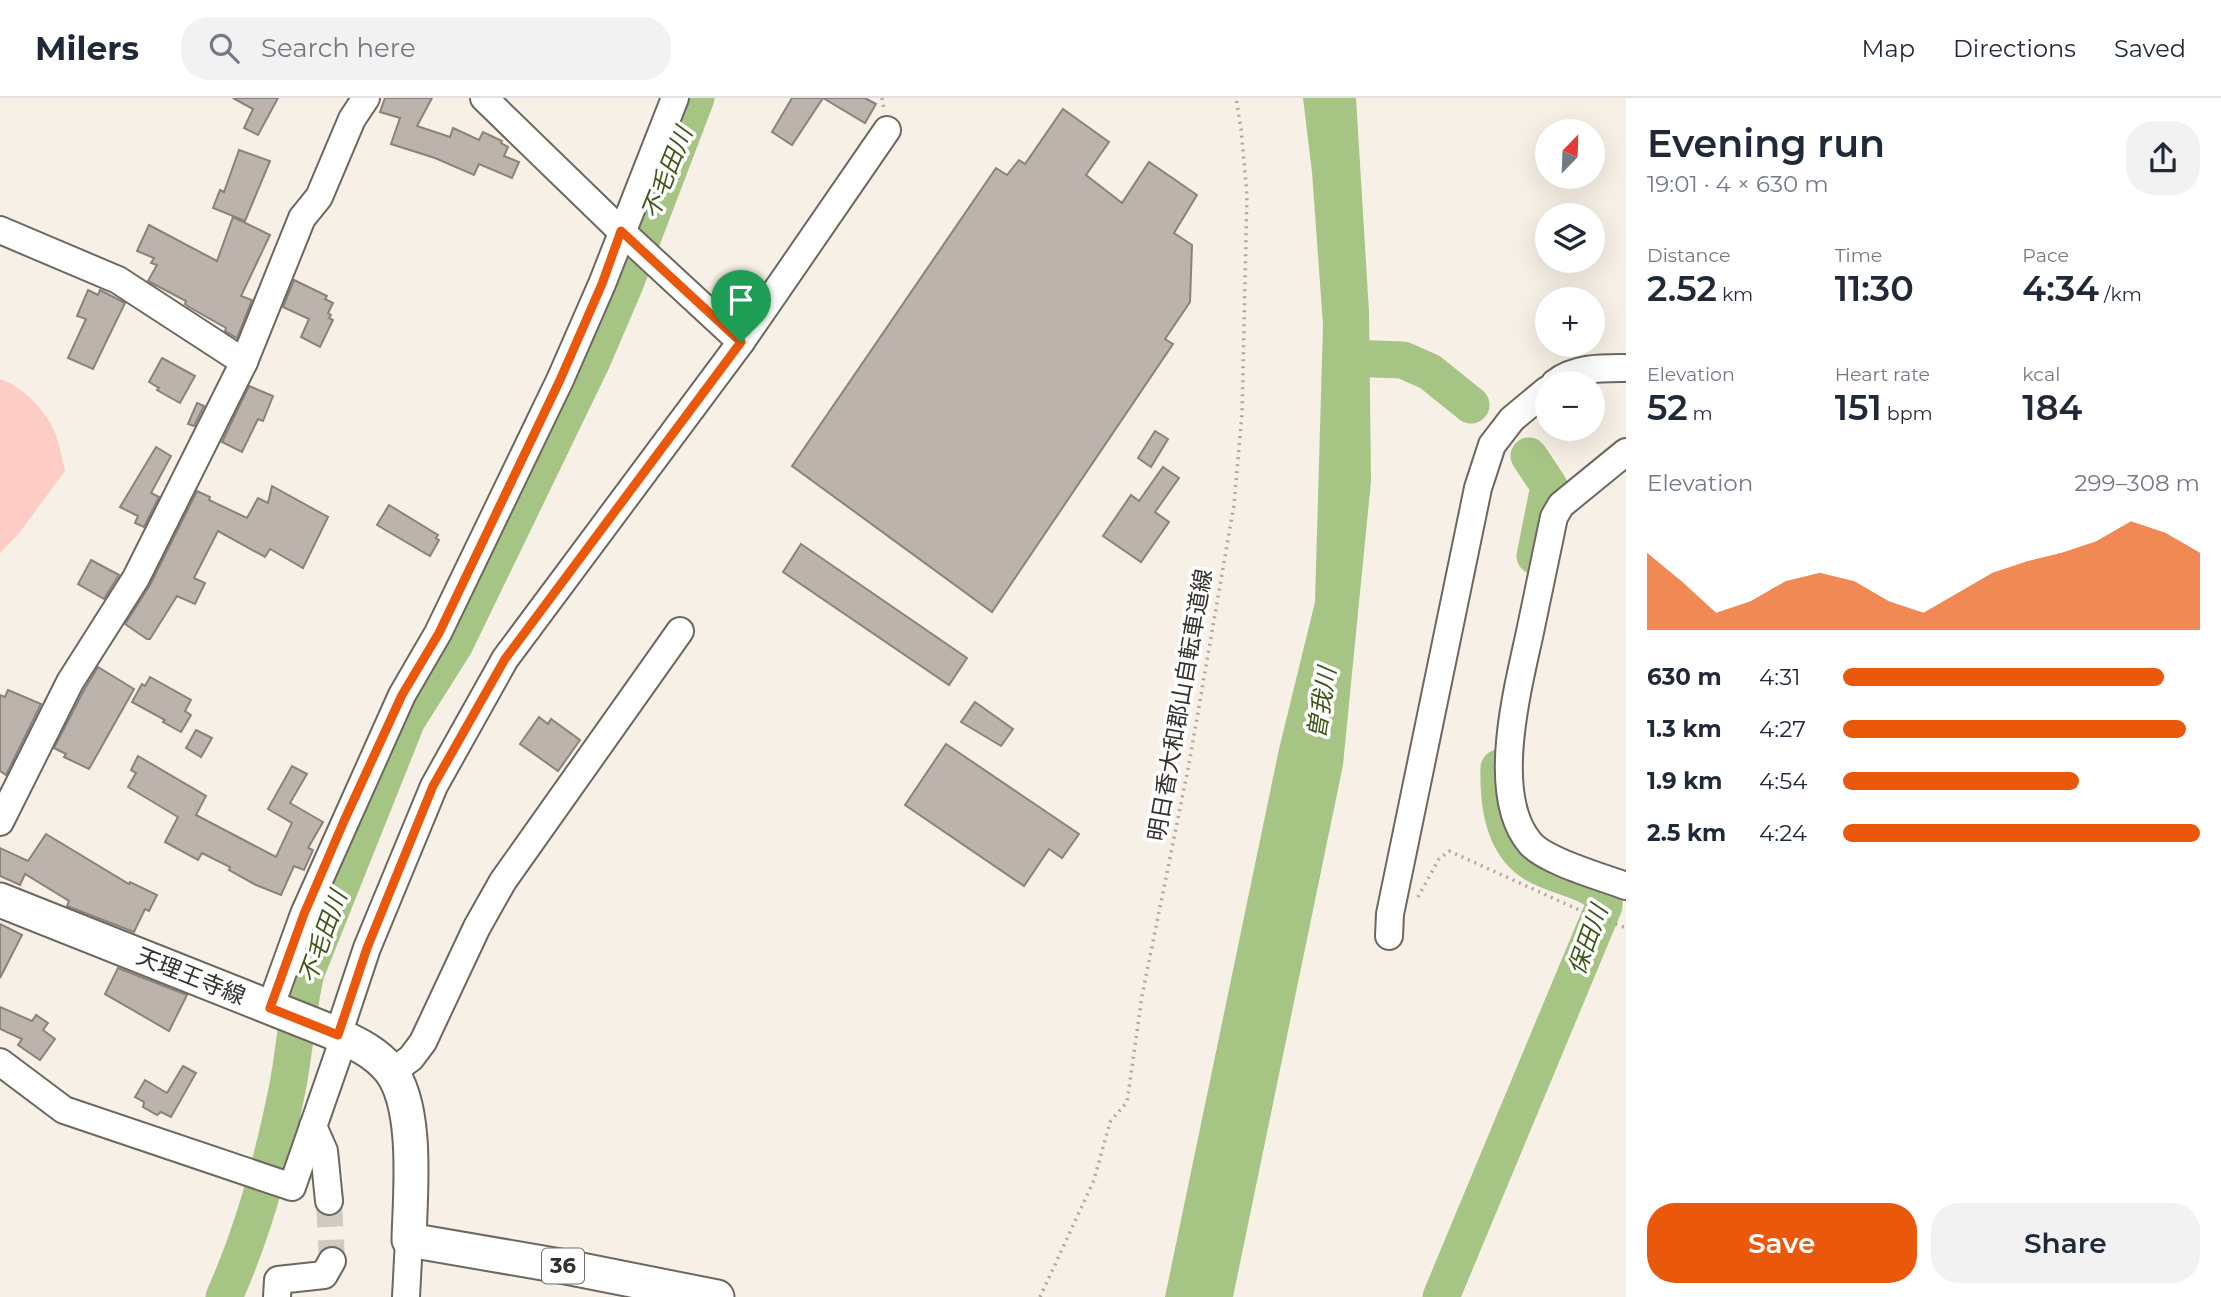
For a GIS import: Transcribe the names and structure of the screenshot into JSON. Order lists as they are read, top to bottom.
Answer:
{
  "streets": {
    "main road": ["天理王寺線", "36"],
    "path": ["明日香大和郡山自転車道線"]
  },
  "water": ["不毛田川", "曽我川", "保田川"],
  "north": "top right",
  "page": {
    "header": "Milers",
    "search": "Search here",
    "nav": ["Map", "Directions", "Saved"],
    "heading": ["Evening run", "19:01 · 4 × 630 m"],
    "map_buttons": ["+", "−"],
    "stats": [
      ["Distance", "2.52 km"],
      ["Time", "11:30"],
      ["Pace", "4:34 /km"],
      ["Elevation", "52 m"],
      ["Heart rate", "151 bpm"],
      ["kcal", "184"]
    ],
    "chart": ["Elevation", "299–308 m"],
    "list": [
      {
        "name": "630 m",
        "note": "4:31"
      },
      {
        "name": "1.3 km",
        "note": "4:27"
      },
      {
        "name": "1.9 km",
        "note": "4:54"
      },
      {
        "name": "2.5 km",
        "note": "4:24"
      }
    ],
    "buttons": ["Save", "Share"]
  }
}
